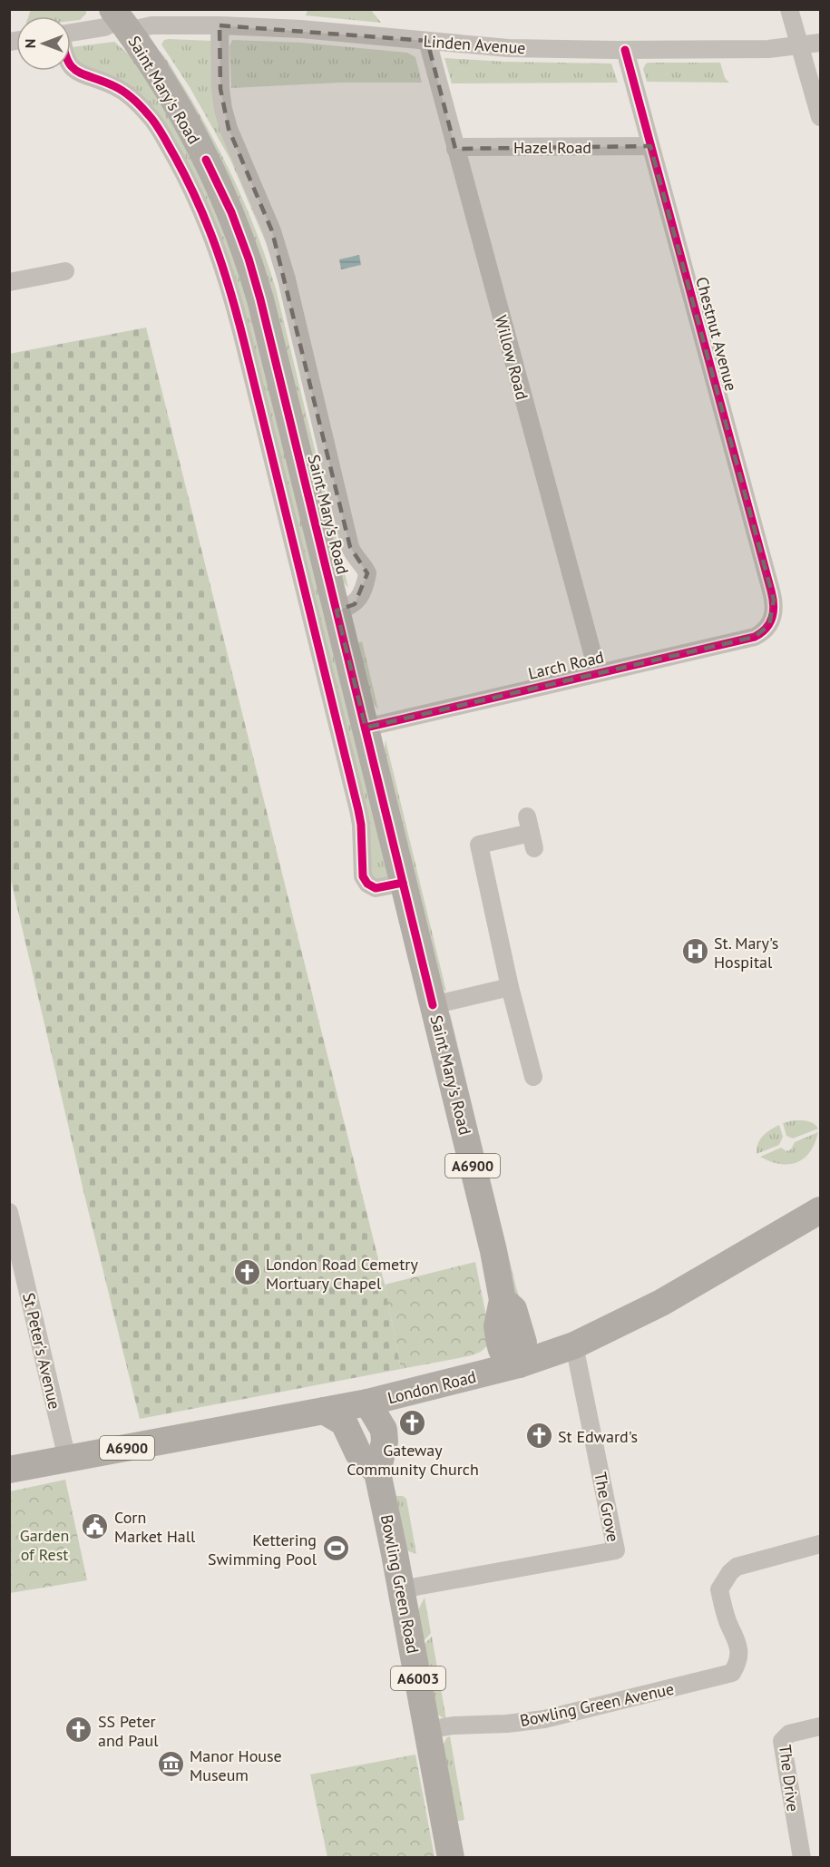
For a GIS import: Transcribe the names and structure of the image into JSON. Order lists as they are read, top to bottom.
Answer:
{
  "streets": {
    "main road": [
      "Saint Mary's Road",
      "A6900",
      "London Road",
      "Bowling Green Road",
      "A6003"
    ],
    "street": [
      "Linden Avenue",
      "Hazel Road",
      "Chestnut Avenue",
      "Willow Road",
      "Larch Road",
      "St Peter's Avenue",
      "The Grove",
      "Bowling Green Avenue",
      "The Drive"
    ]
  },
  "crossings": [
    ["Linden Avenue", "Saint Mary's Road"],
    ["Linden Avenue", "Chestnut Avenue"],
    ["Linden Avenue", "Willow Road"],
    ["Saint Mary's Road", "Larch Road"],
    ["Saint Mary's Road", "London Road"],
    ["Hazel Road", "Chestnut Avenue"],
    ["Hazel Road", "Willow Road"],
    ["Chestnut Avenue", "Larch Road"],
    ["Willow Road", "Larch Road"],
    ["St Peter's Avenue", "London Road"],
    ["London Road", "The Grove"],
    ["London Road", "Bowling Green Road"],
    ["London Road", "A6003"],
    ["The Grove", "Bowling Green Road"],
    ["Bowling Green Road", "A6003"],
    ["Bowling Green Road", "Bowling Green Avenue"]
  ],
  "parks": ["Garden of Rest"],
  "places": {
    "hospital": ["St. Mary's Hospital"],
    "church": [
      "London Road Cemetry Mortuary Chapel",
      "Gateway Community Church",
      "St Edward's",
      "SS Peter and Paul"
    ],
    "public building": ["Corn Market Hall"],
    "sports": ["Kettering Swimming Pool"],
    "museum": ["Manor House Museum"]
  },
  "north": "left"
}
